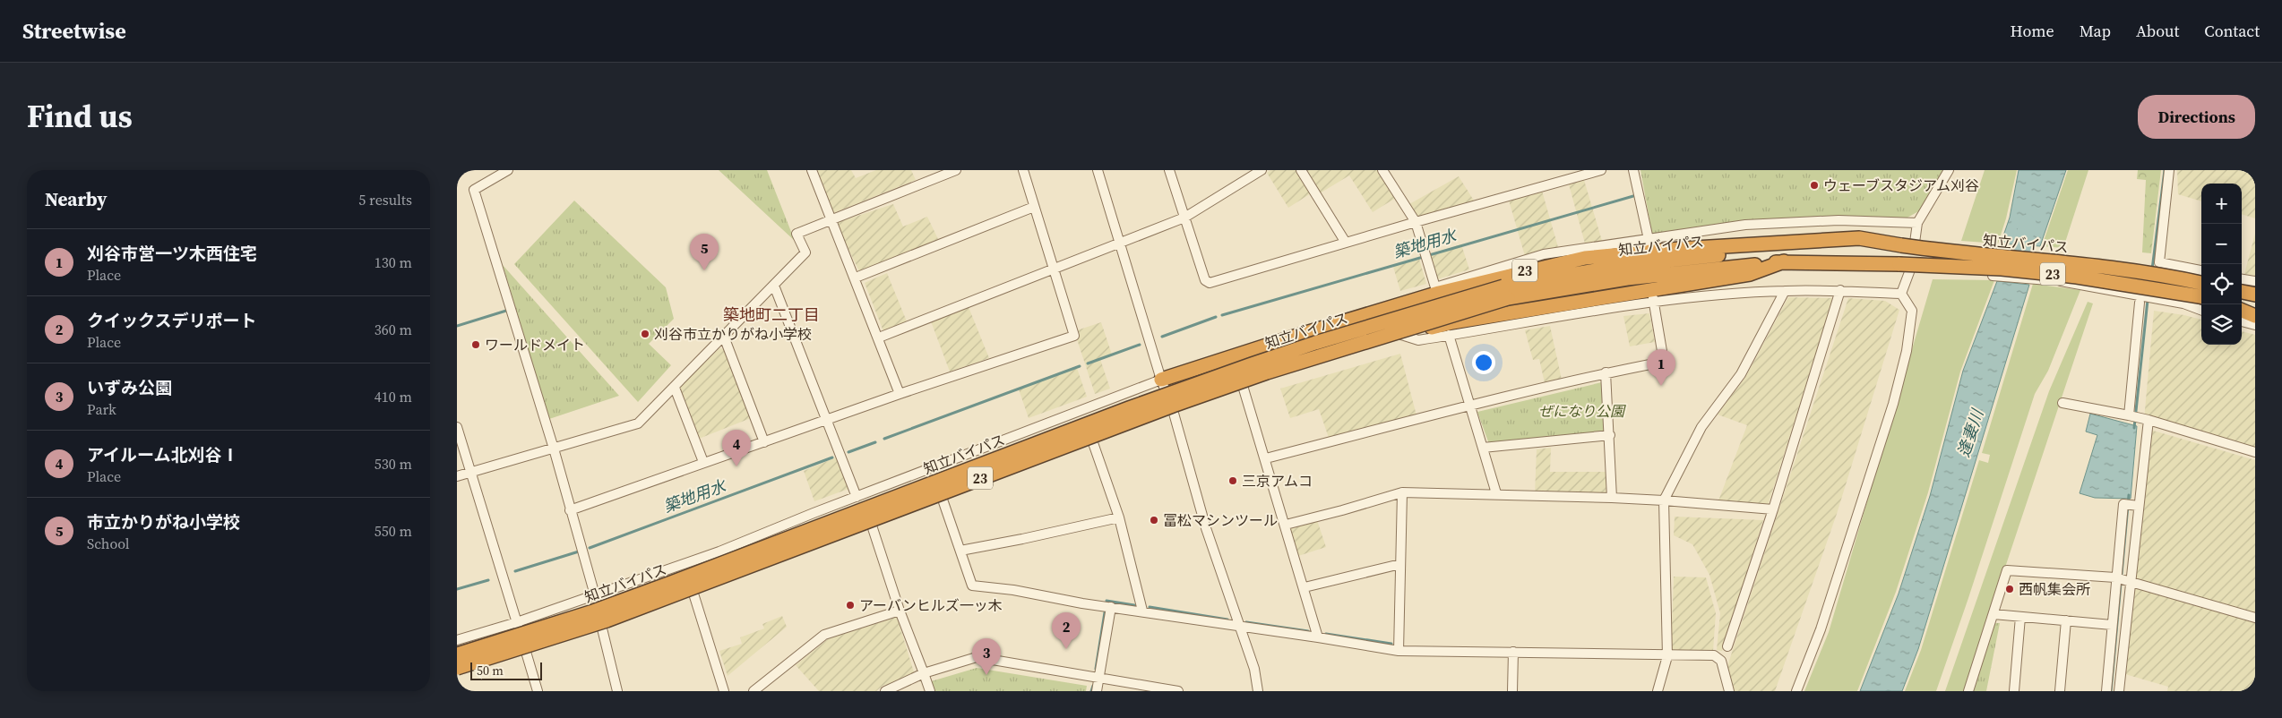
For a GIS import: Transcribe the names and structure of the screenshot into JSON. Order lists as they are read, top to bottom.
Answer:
{
  "streets": {
    "highway": ["知立バイパス", "23"]
  },
  "crossings": [
    ["知立バイパス", "23"]
  ],
  "districts": ["築地町二丁目"],
  "water": ["築地用水", "逢妻川"],
  "parks": ["ぜになり公園"],
  "places": [
    "ウェーブスタジアム刈谷",
    "刈谷市立かりがね小学校",
    "ワールドメイト",
    "三京アムコ",
    "冨松マシンツール",
    "西帆集会所",
    "アーバンヒルズ一ッ木"
  ],
  "scale_bar": "50 m",
  "page": {
    "header": "Streetwise",
    "nav": [
      "Home",
      "Map",
      "About",
      "Contact"
    ],
    "title": "Find us",
    "buttons": "Directions",
    "heading": ["Nearby", "5 results"],
    "map_buttons": ["+", "−"],
    "list": [
      {
        "mark": "1",
        "name": "刈谷市営一ツ木西住宅",
        "note": "Place",
        "value": "130 m"
      },
      {
        "mark": "2",
        "name": "クイックスデリポート",
        "note": "Place",
        "value": "360 m"
      },
      {
        "mark": "3",
        "name": "いずみ公園",
        "note": "Park",
        "value": "410 m"
      },
      {
        "mark": "4",
        "name": "アイルーム北刈谷Ⅰ",
        "note": "Place",
        "value": "530 m"
      },
      {
        "mark": "5",
        "name": "市立かりがね小学校",
        "note": "School",
        "value": "550 m"
      }
    ],
    "pins": [
      "5",
      "1",
      "4",
      "2",
      "3"
    ],
    "scale": "50 m"
  }
}
